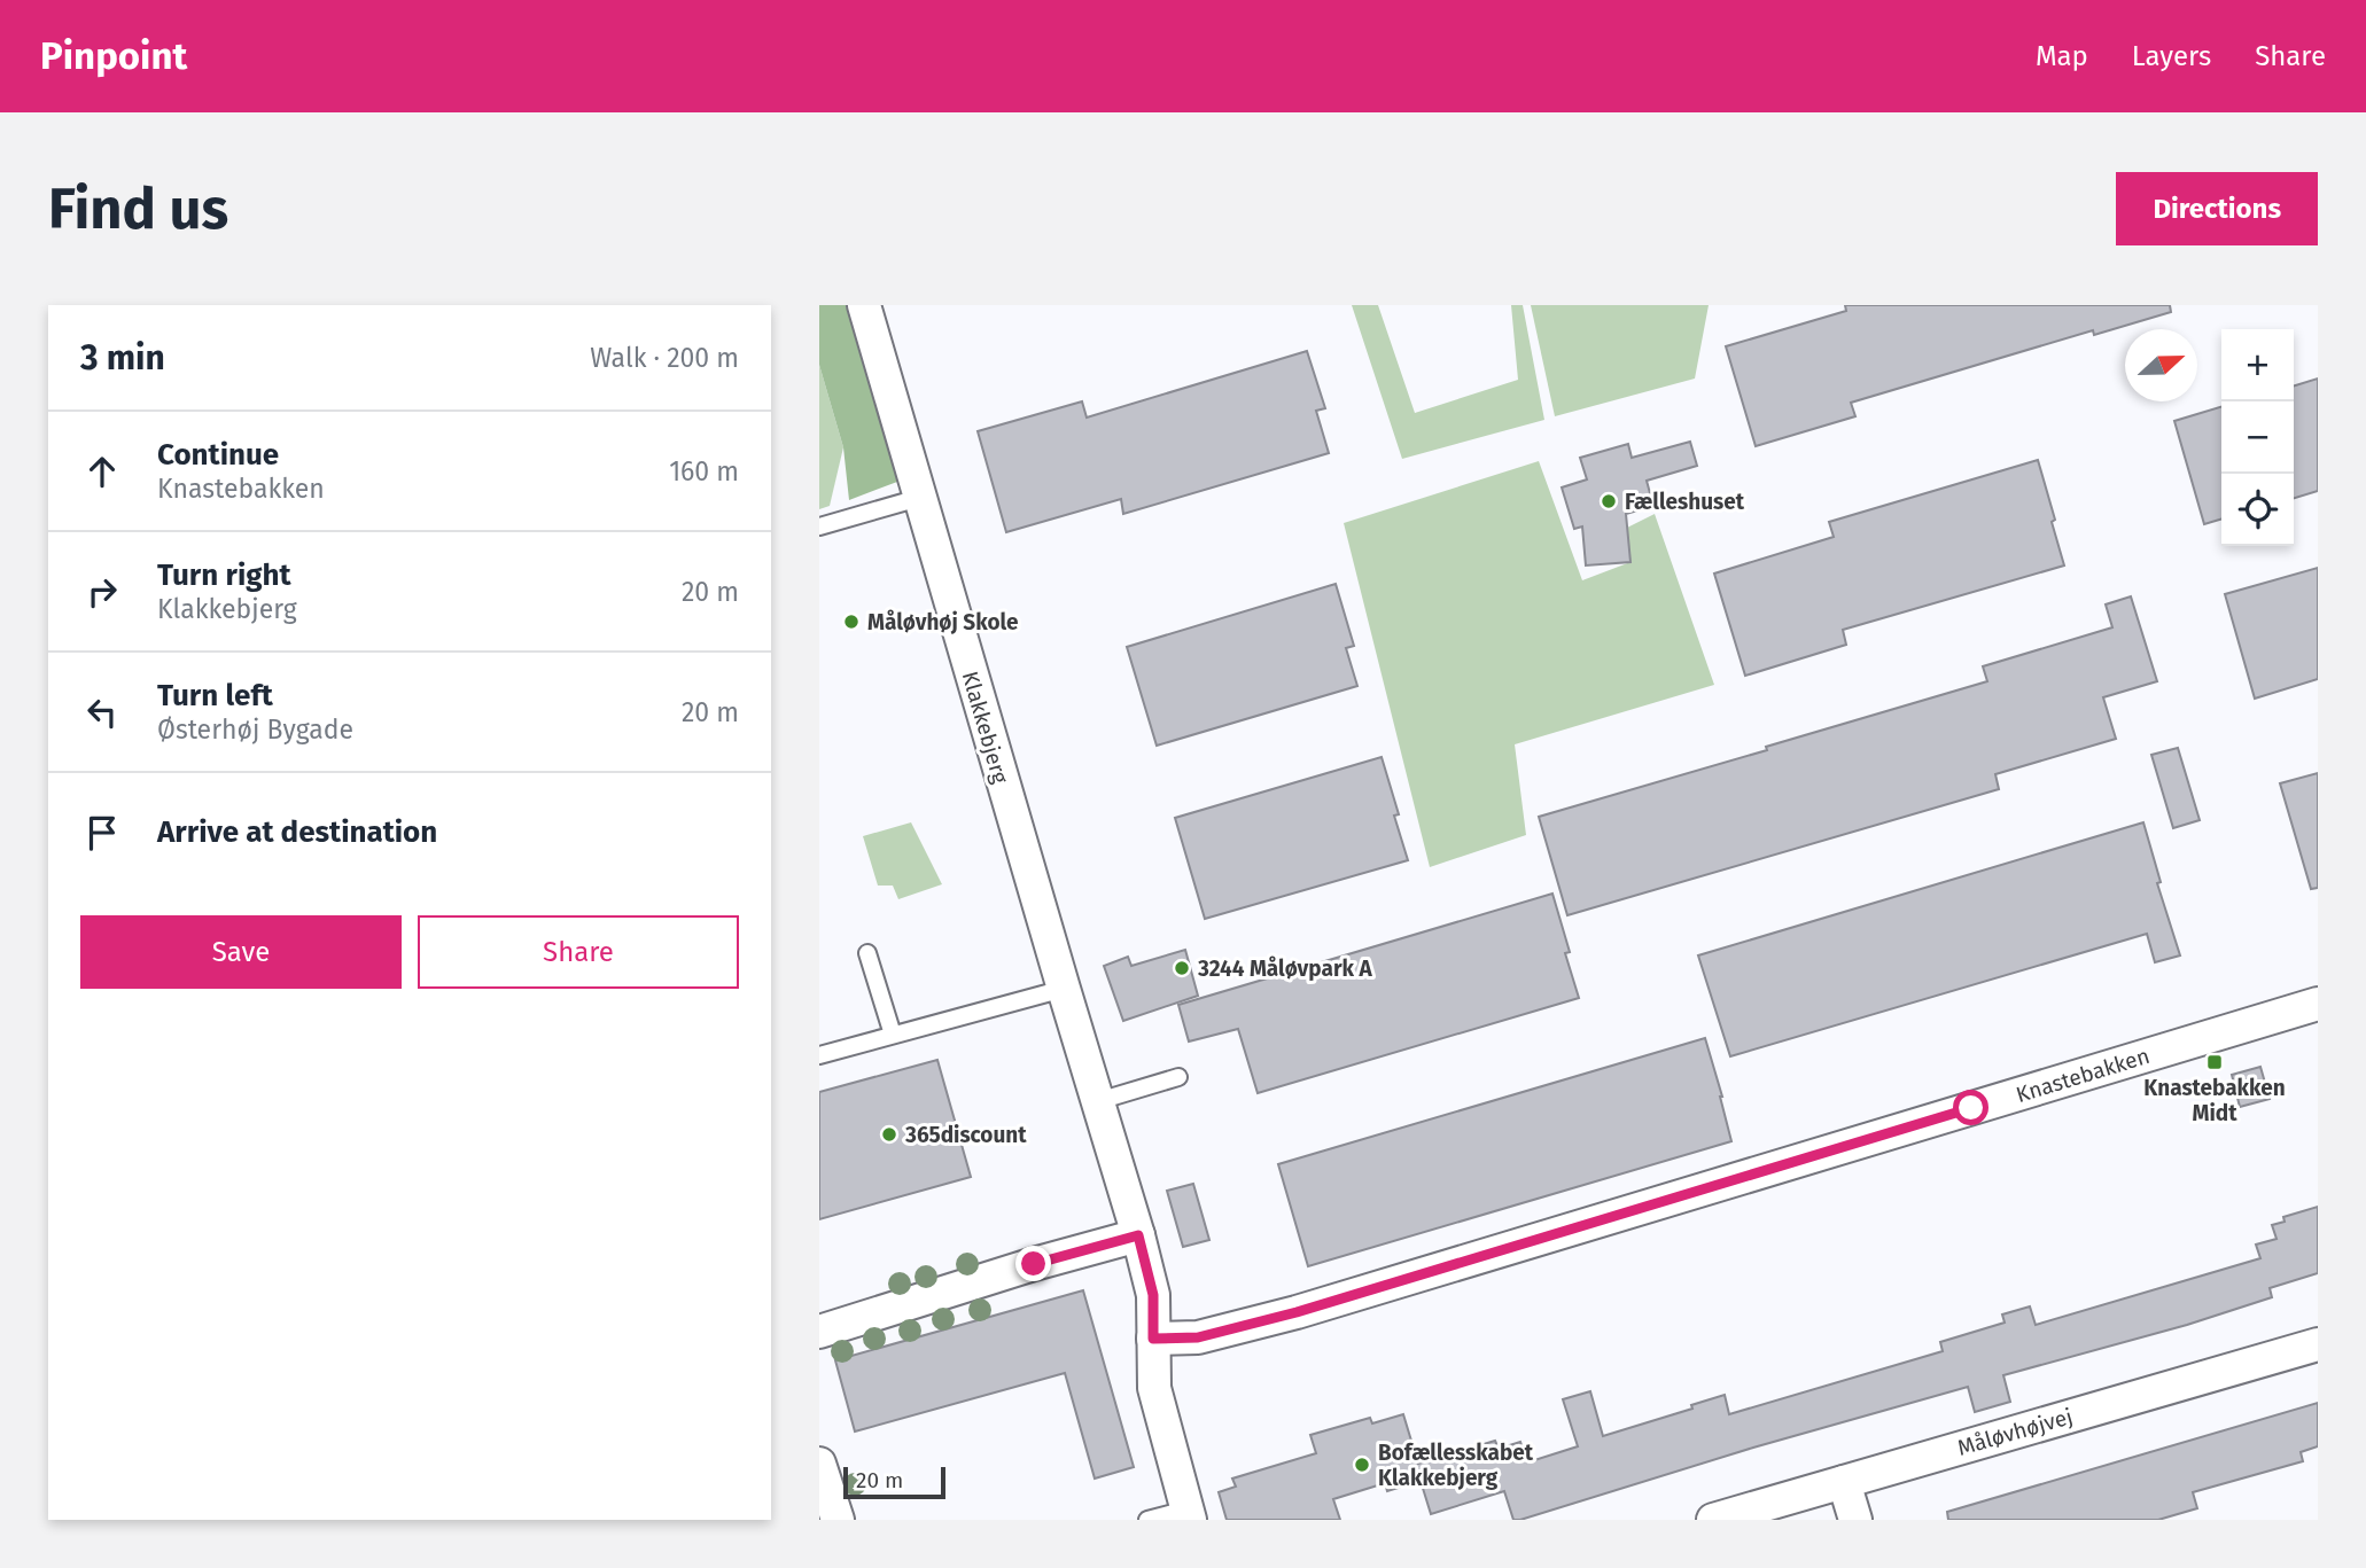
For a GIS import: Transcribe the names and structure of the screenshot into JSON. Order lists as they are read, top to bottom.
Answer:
{
  "streets": {
    "street": ["Klakkebjerg", "Knastebakken", "Måløvhøjvej"]
  },
  "crossings": [
    ["Klakkebjerg", "Knastebakken"]
  ],
  "places": {
    "other": [
      "Fælleshuset",
      "Måløvhøj Skole",
      "3244 Måløvpark A",
      "365discount",
      "Bofællesskabet Klakkebjerg"
    ],
    "transit": ["Knastebakken Midt"]
  },
  "scale_bar": "20 m",
  "north": "right",
  "page": {
    "header": "Pinpoint",
    "nav": ["Map", "Layers", "Share"],
    "buttons": [
      "Directions",
      ["Save", "Share"]
    ],
    "title": "Find us",
    "heading": ["3 min", "Walk · 200 m"],
    "map_buttons": ["+", "−"],
    "list": [
      ["Continue", "Knastebakken", "160 m"],
      ["Turn right", "Klakkebjerg", "20 m"],
      ["Turn left", "Østerhøj Bygade", "20 m"],
      "Arrive at destination"
    ],
    "scale": "20 m"
  }
}
